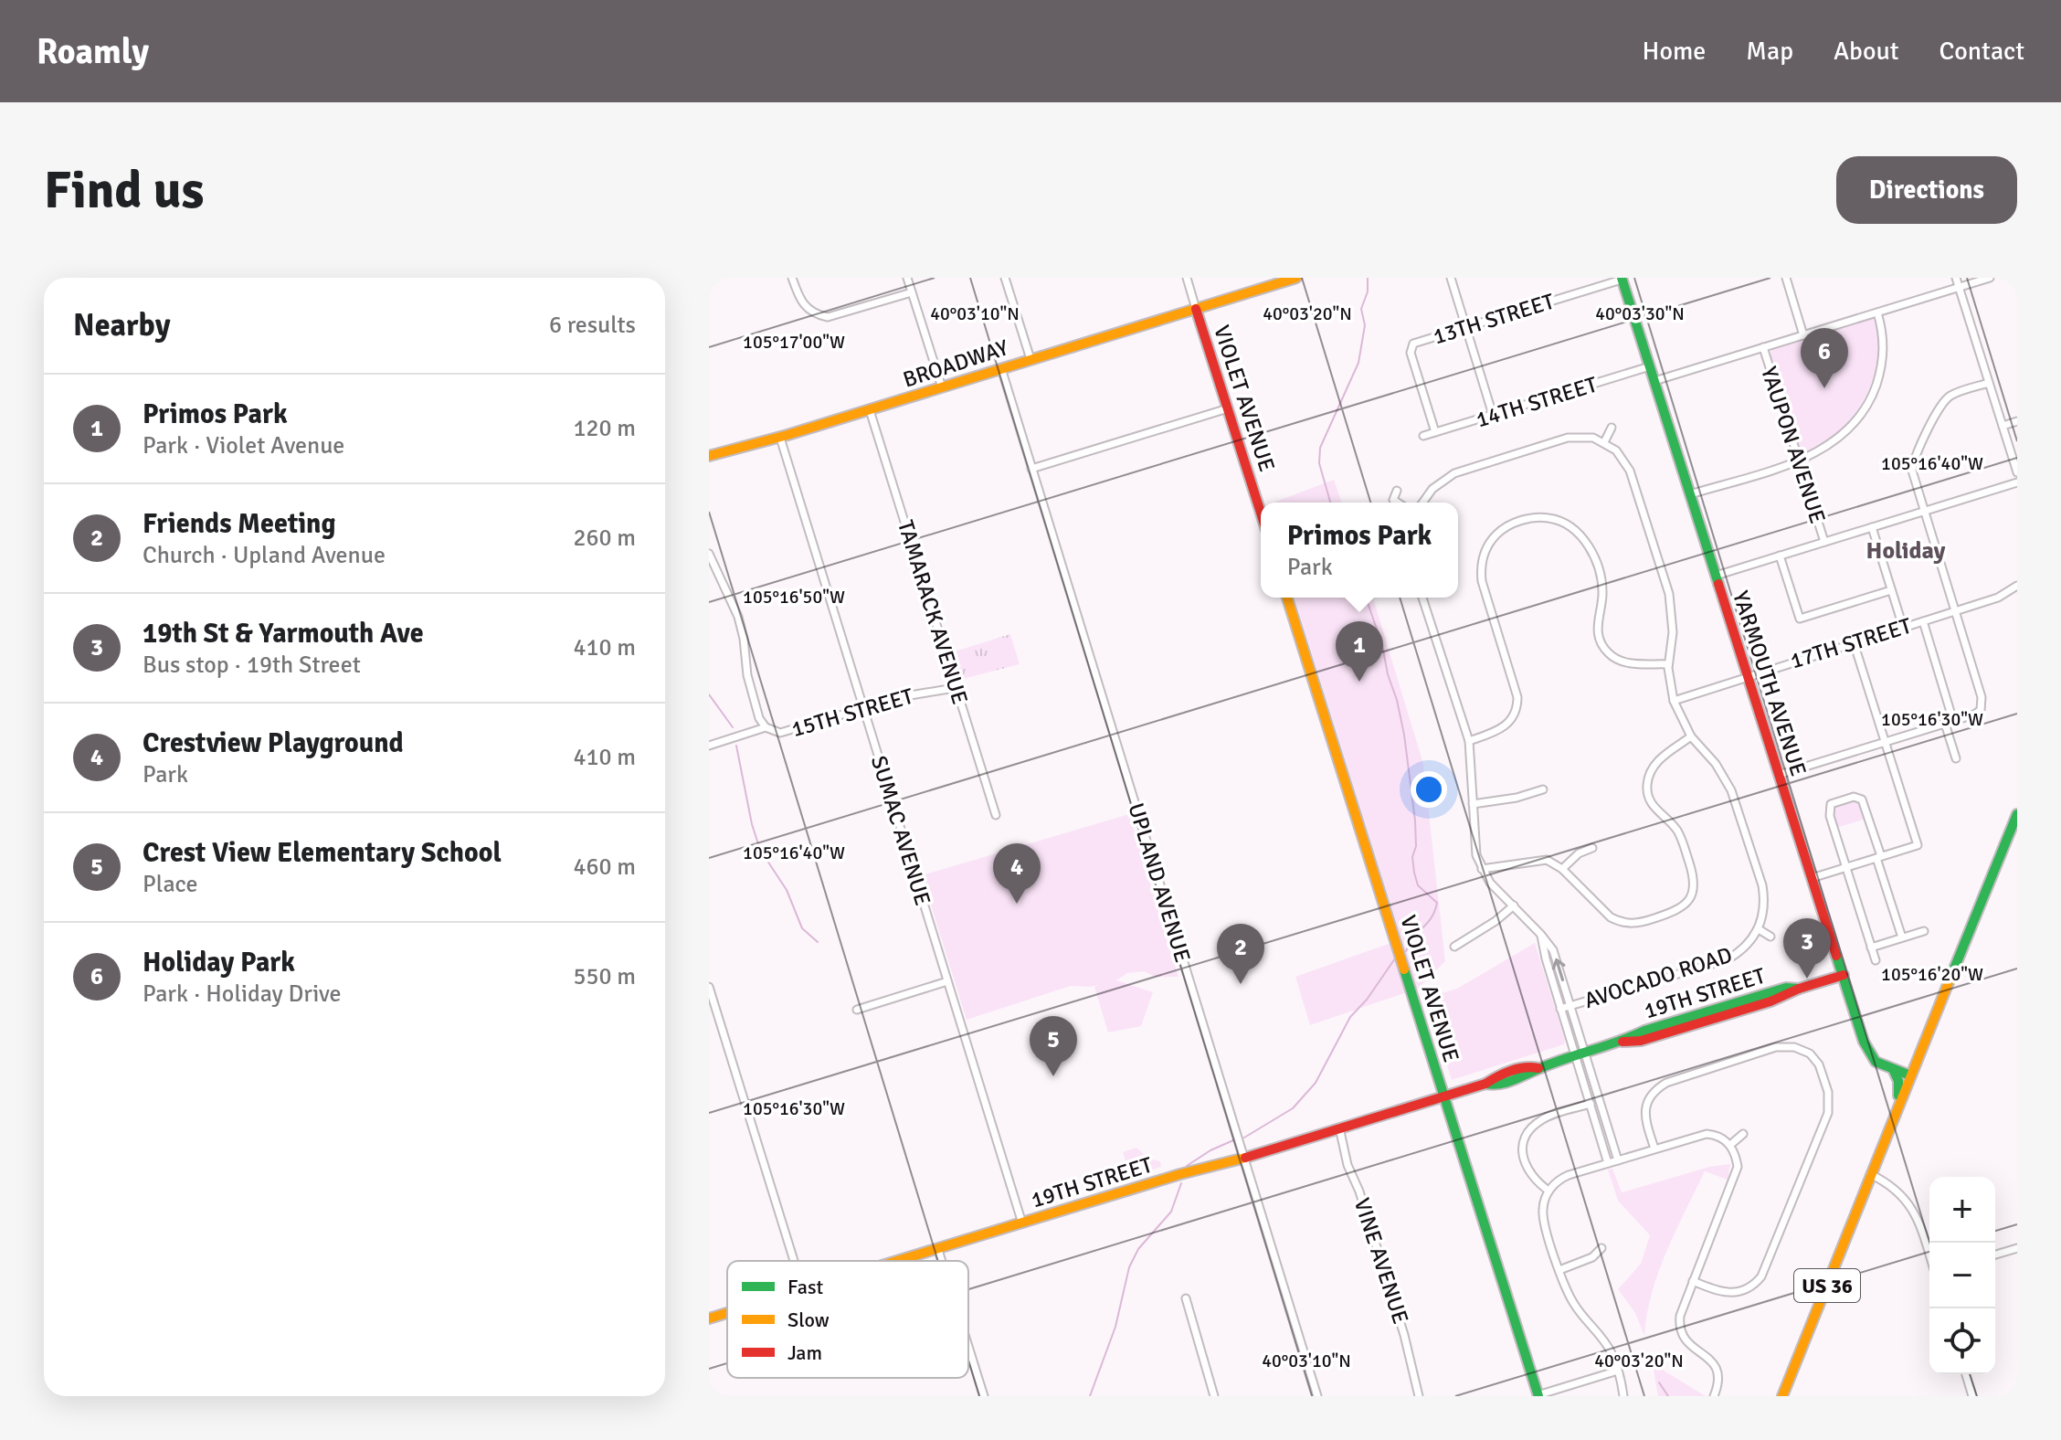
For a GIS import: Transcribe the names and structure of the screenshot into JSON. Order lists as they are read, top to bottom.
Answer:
{
  "streets": {
    "main road": [
      "BROADWAY",
      "VIOLET AVENUE",
      "YARMOUTH AVENUE",
      "19TH STREET",
      "US 36"
    ],
    "street": [
      "13TH STREET",
      "14TH STREET",
      "YAUPON AVENUE",
      "TAMARACK AVENUE",
      "17TH STREET",
      "15TH STREET",
      "SUMAC AVENUE",
      "UPLAND AVENUE",
      "AVOCADO ROAD",
      "VINE AVENUE"
    ]
  },
  "crossings": [
    ["13TH STREET", "14TH STREET"],
    ["13TH STREET", "YARMOUTH AVENUE"],
    ["BROADWAY", "VIOLET AVENUE"],
    ["BROADWAY", "TAMARACK AVENUE"],
    ["BROADWAY", "SUMAC AVENUE"],
    ["BROADWAY", "UPLAND AVENUE"],
    ["VIOLET AVENUE", "19TH STREET"],
    ["14TH STREET", "YARMOUTH AVENUE"],
    ["TAMARACK AVENUE", "15TH STREET"],
    ["17TH STREET", "YARMOUTH AVENUE"],
    ["YARMOUTH AVENUE", "19TH STREET"],
    ["YARMOUTH AVENUE", "US 36"],
    ["15TH STREET", "SUMAC AVENUE"],
    ["SUMAC AVENUE", "19TH STREET"],
    ["UPLAND AVENUE", "19TH STREET"],
    ["AVOCADO ROAD", "19TH STREET"],
    ["19TH STREET", "VINE AVENUE"]
  ],
  "districts": ["Holiday"],
  "legend": ["Fast", "Slow", "Jam"],
  "page": {
    "header": "Roamly",
    "nav": [
      "Home",
      "Map",
      "About",
      "Contact"
    ],
    "buttons": "Directions",
    "title": "Find us",
    "heading": ["Nearby", "6 results"],
    "pins": [
      "6",
      "1",
      "4",
      "3",
      "2",
      "5"
    ],
    "list": [
      {
        "mark": "1",
        "name": "Primos Park",
        "note": "Park · Violet Avenue",
        "value": "120 m"
      },
      {
        "mark": "2",
        "name": "Friends Meeting",
        "note": "Church · Upland Avenue",
        "value": "260 m"
      },
      {
        "mark": "3",
        "name": "19th St & Yarmouth Ave",
        "note": "Bus stop · 19th Street",
        "value": "410 m"
      },
      {
        "mark": "4",
        "name": "Crestview Playground",
        "note": "Park",
        "value": "410 m"
      },
      {
        "mark": "5",
        "name": "Crest View Elementary School",
        "note": "Place",
        "value": "460 m"
      },
      {
        "mark": "6",
        "name": "Holiday Park",
        "note": "Park · Holiday Drive",
        "value": "550 m"
      }
    ],
    "popup": ["Primos Park", "Park"],
    "map_buttons": ["+", "−"]
  },
  "coordinates": [
    "40°03'10\"N",
    "40°03'20\"N",
    "40°03'30\"N",
    "105°17'00\"W",
    "105°16'40\"W",
    "105°16'50\"W",
    "105°16'30\"W",
    "105°16'20\"W"
  ]
}
